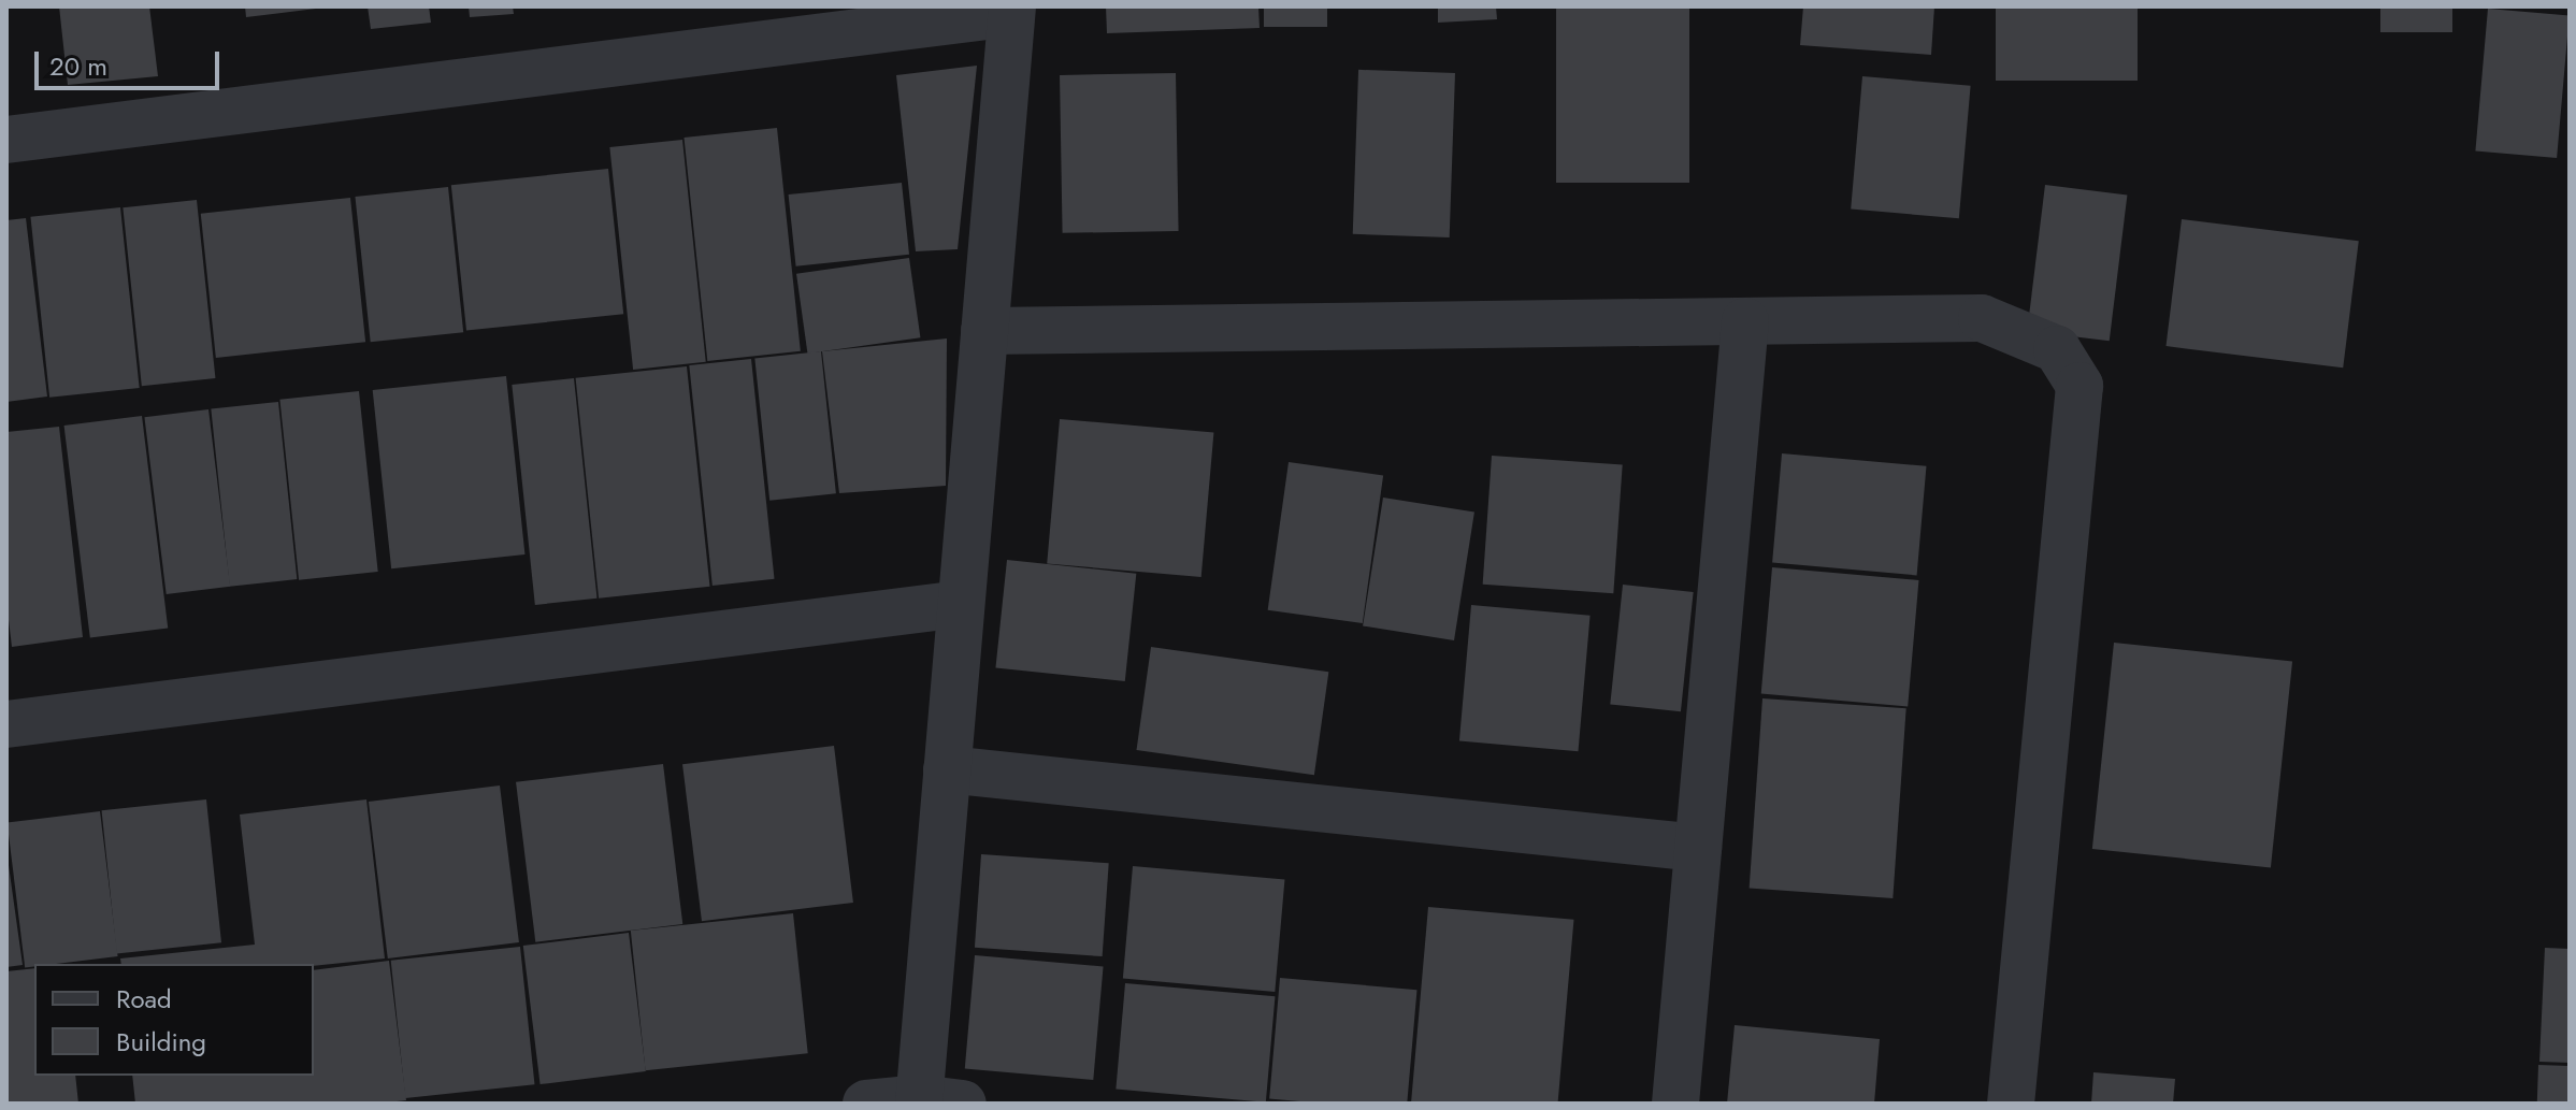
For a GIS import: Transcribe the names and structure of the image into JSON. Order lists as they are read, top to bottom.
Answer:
{
  "legend": ["Road", "Building"],
  "scale_bar": "20 m"
}
